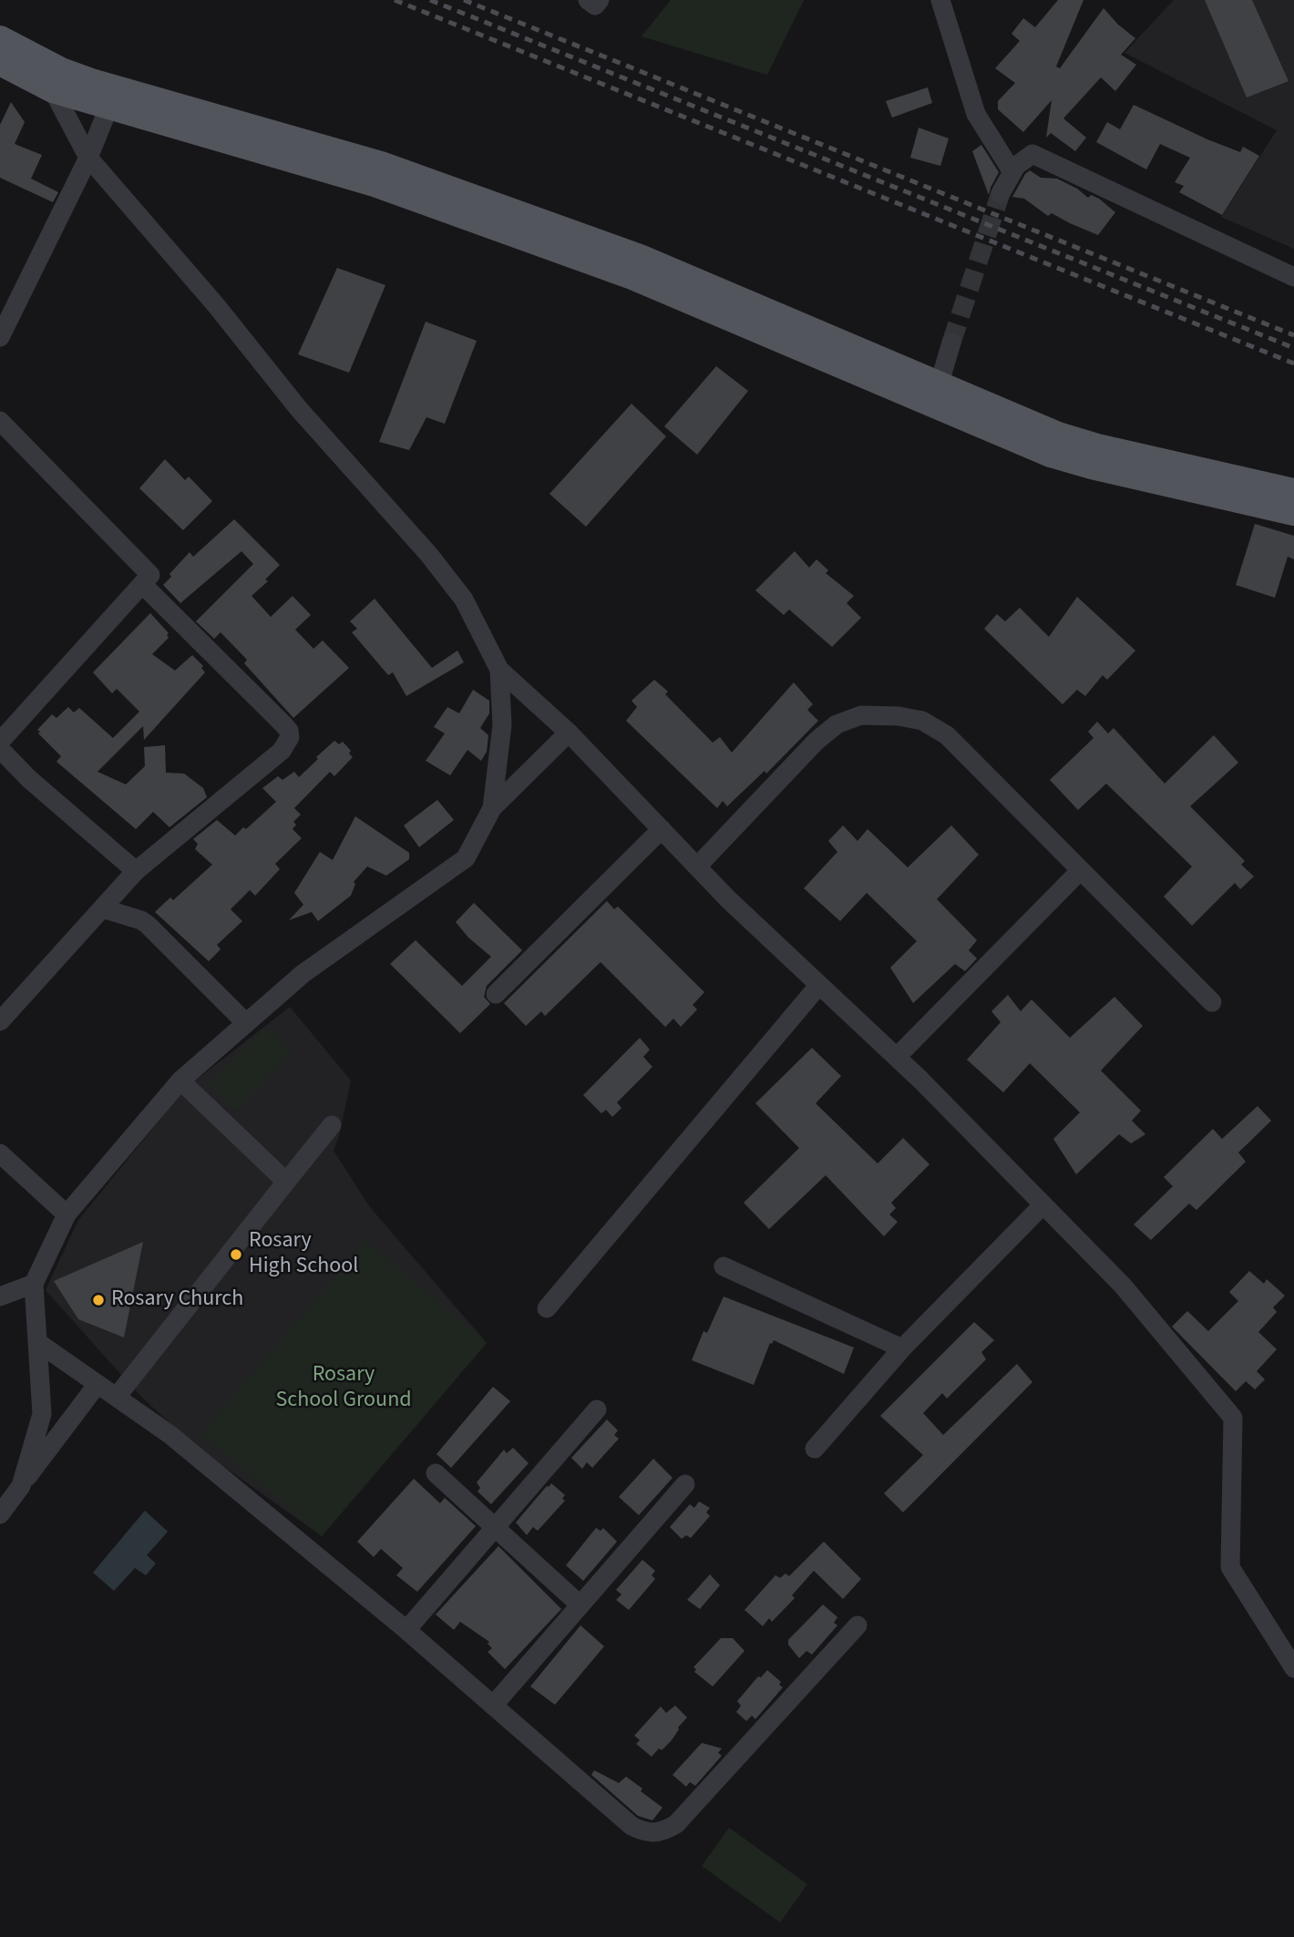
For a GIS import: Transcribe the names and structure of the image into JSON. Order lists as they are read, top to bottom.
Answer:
{
  "parks": ["Rosary School Ground"],
  "places": ["Rosary High School", "Rosary Church"]
}
